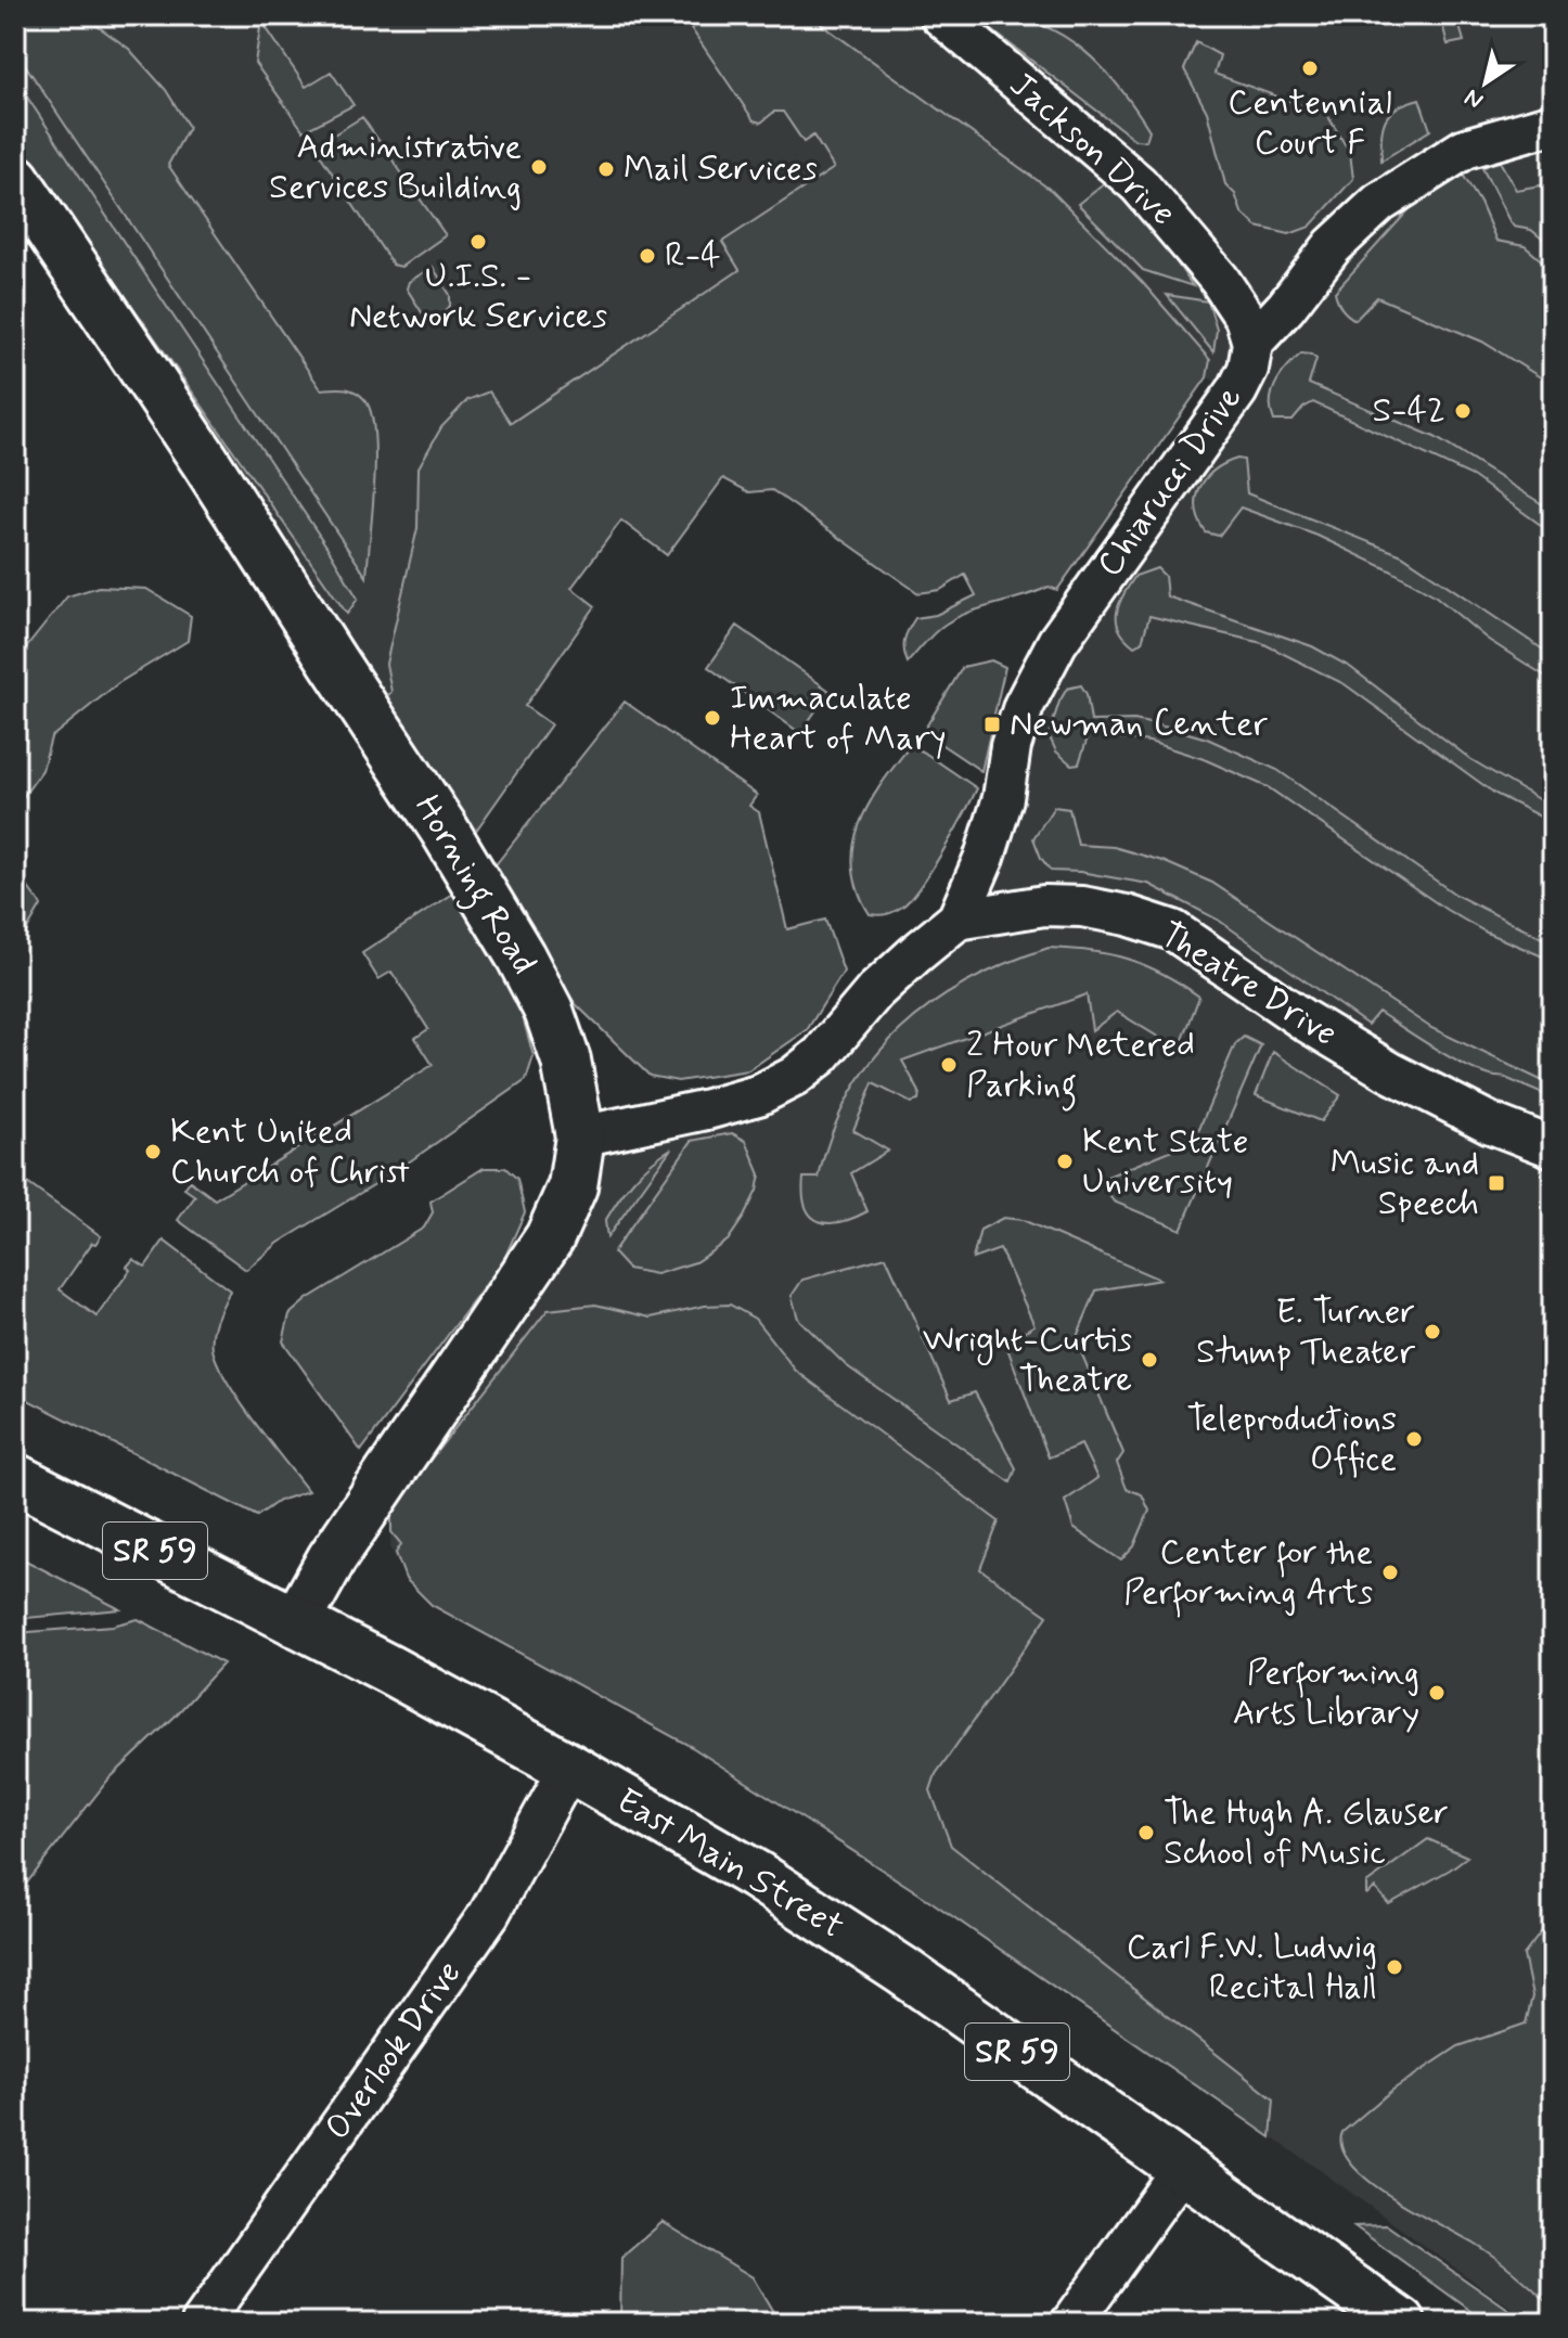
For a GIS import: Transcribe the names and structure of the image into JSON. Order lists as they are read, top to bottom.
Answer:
{
  "streets": {
    "street": [
      "Jackson Drive",
      "Chiarucci Drive",
      "Horning Road",
      "Theatre Drive",
      "SR 59",
      "East Main Street",
      "Overlook Drive"
    ]
  },
  "crossings": [
    ["Jackson Drive", "Chiarucci Drive"],
    ["Chiarucci Drive", "Theatre Drive"],
    ["Horning Road", "East Main Street"],
    ["East Main Street", "Overlook Drive"]
  ],
  "places": {
    "other": [
      "Centennial Court F",
      "Administrative Services Building",
      "Mail Services",
      "U.I.S. - Network Services",
      "R-4",
      "S-42",
      "Immaculate Heart of Mary",
      "2 Hour Metered Parking",
      "Kent United Church of Christ",
      "Kent State University",
      "E. Turner Stump Theater",
      "Wright-Curtis Theatre",
      "Teleproductions Office",
      "Center for the Performing Arts",
      "Performing Arts Library",
      "The Hugh A. Glauser School of Music",
      "Carl F.W. Ludwig Recital Hall"
    ],
    "transit": ["Newman Center", "Music and Speech"]
  },
  "north": "bottom left"
}
